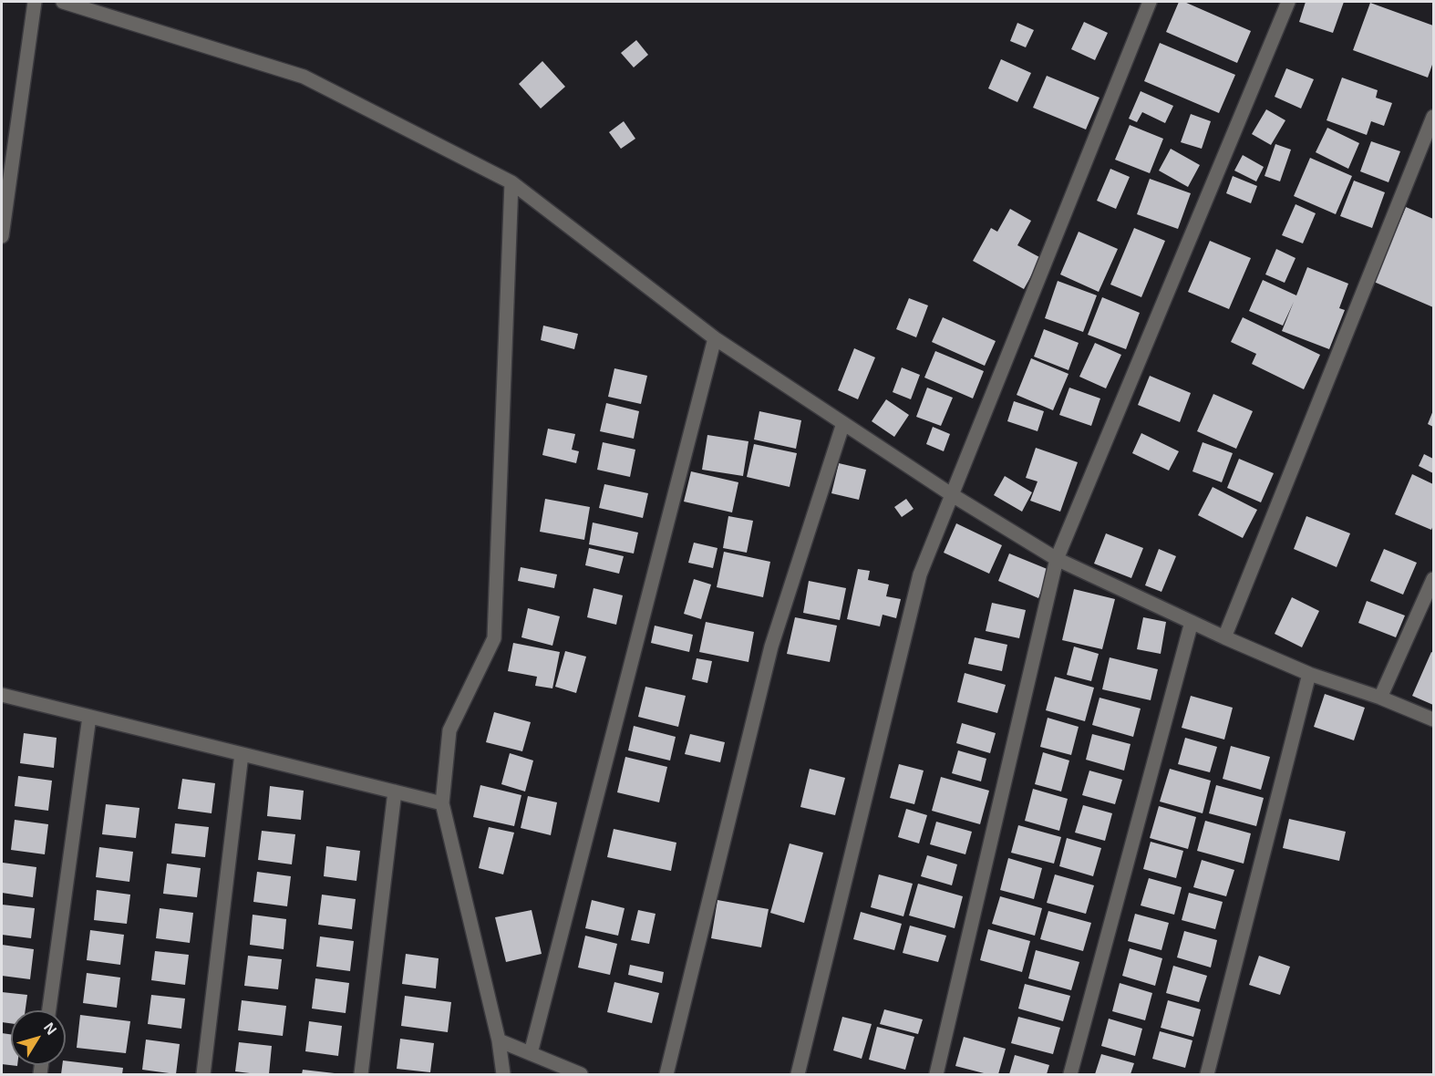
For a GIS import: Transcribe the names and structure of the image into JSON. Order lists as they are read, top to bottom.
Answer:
{
  "north": "top right"
}
